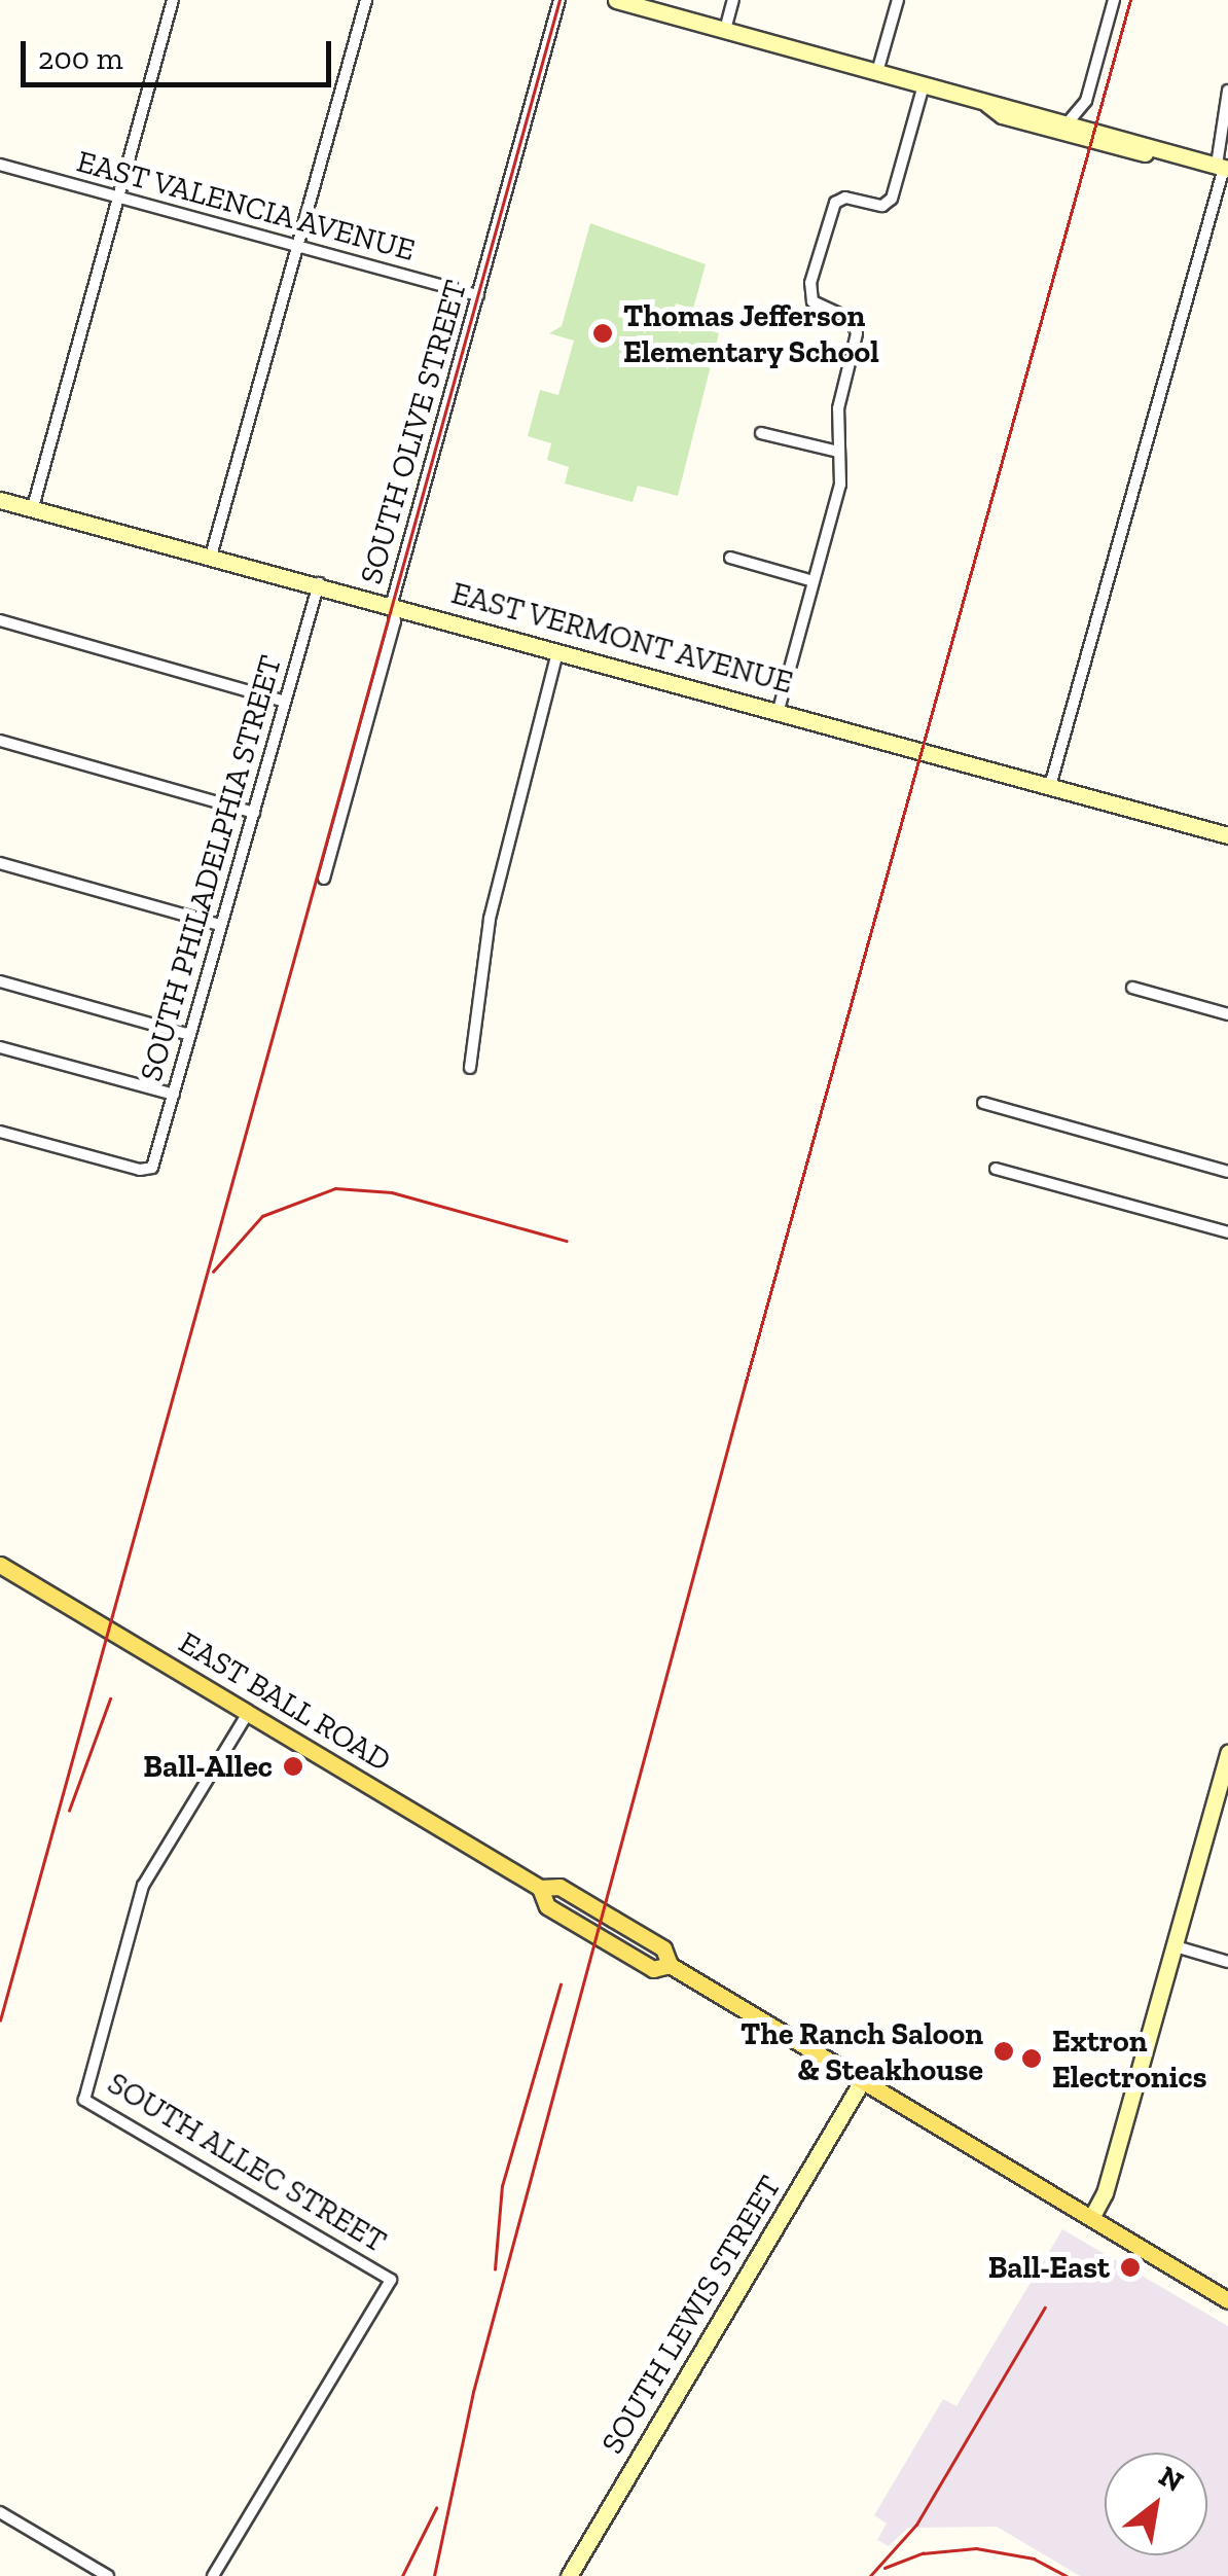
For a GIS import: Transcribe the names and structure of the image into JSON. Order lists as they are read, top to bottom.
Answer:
{
  "streets": {
    "main road": ["EAST BALL ROAD"],
    "street": [
      "EAST VALENCIA AVENUE",
      "SOUTH OLIVE STREET",
      "EAST VERMONT AVENUE",
      "SOUTH PHILADELPHIA STREET",
      "SOUTH ALLEC STREET",
      "SOUTH LEWIS STREET"
    ]
  },
  "crossings": [
    ["EAST VALENCIA AVENUE", "SOUTH OLIVE STREET"],
    ["SOUTH OLIVE STREET", "EAST VERMONT AVENUE"],
    ["EAST VERMONT AVENUE", "SOUTH PHILADELPHIA STREET"],
    ["EAST BALL ROAD", "SOUTH ALLEC STREET"],
    ["EAST BALL ROAD", "SOUTH LEWIS STREET"]
  ],
  "places": [
    "Thomas Jefferson Elementary School",
    "Ball-Allec",
    "The Ranch Saloon & Steakhouse",
    "Extron Electronics",
    "Ball-East"
  ],
  "scale_bar": "200 m",
  "north": "top right"
}
